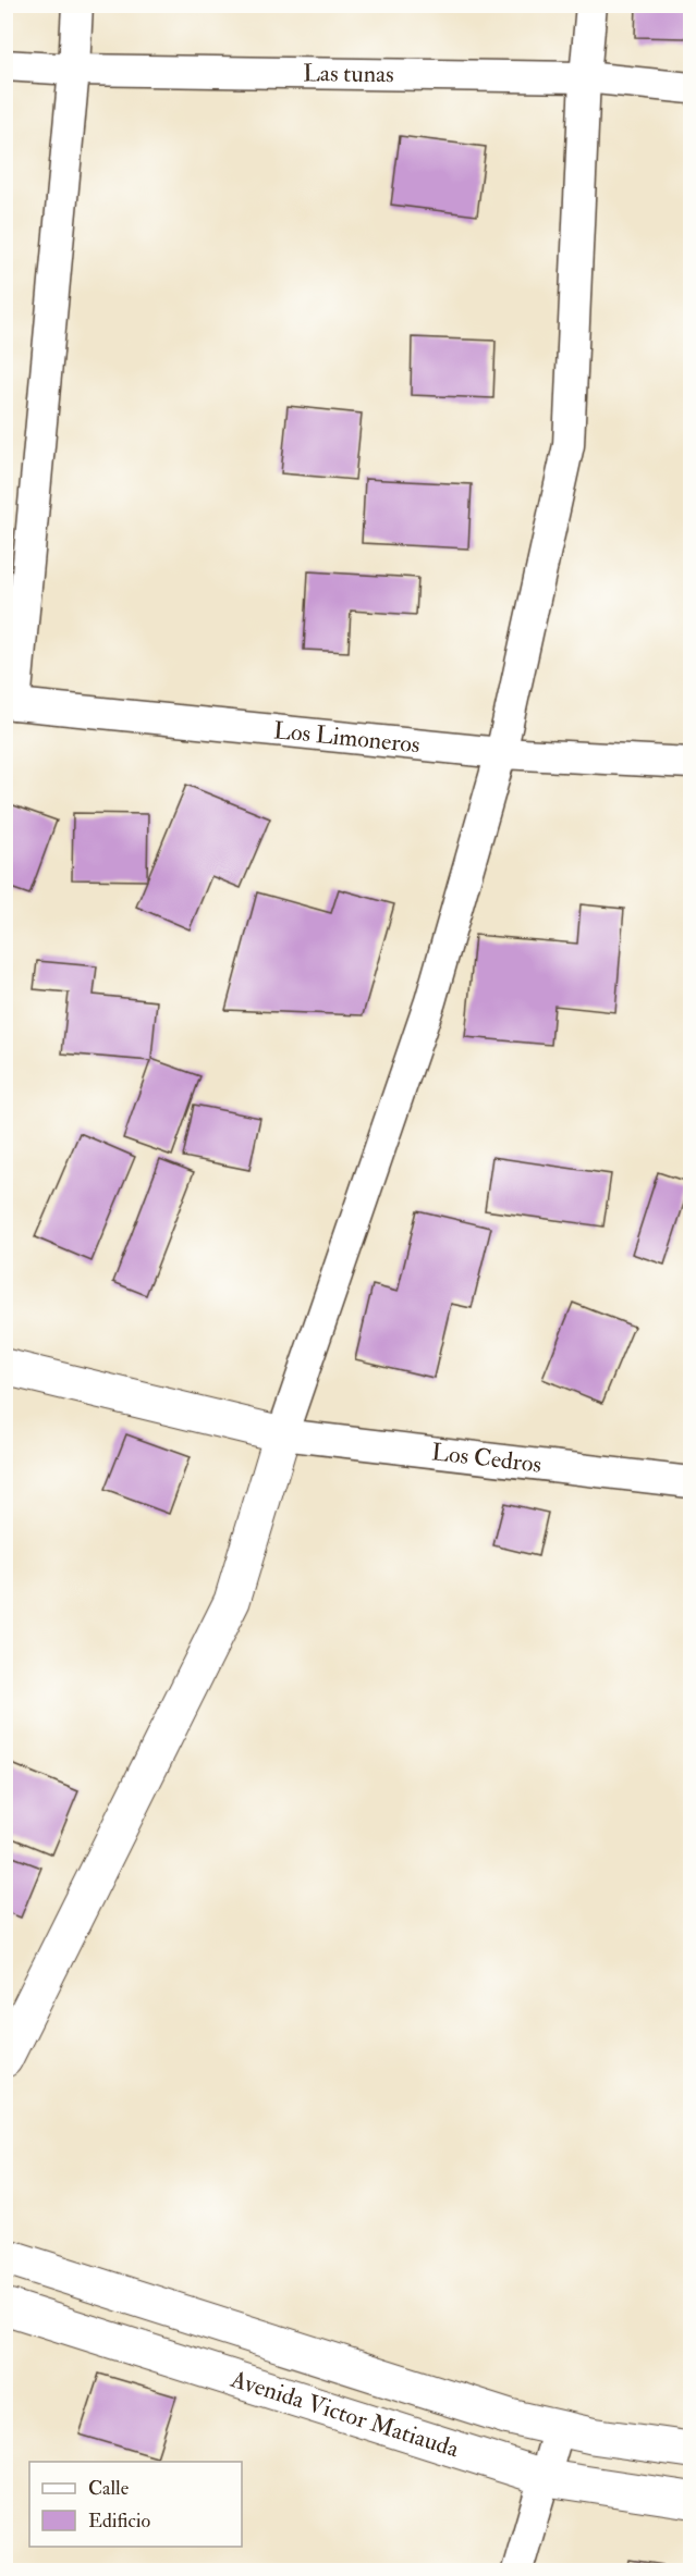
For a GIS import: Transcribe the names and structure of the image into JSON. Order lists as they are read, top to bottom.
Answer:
{
  "streets": {
    "main road": ["Avenida Victor Matiauda"],
    "street": ["Las tunas", "Los Limoneros", "Los Cedros"]
  },
  "legend": ["Calle", "Edificio"]
}
